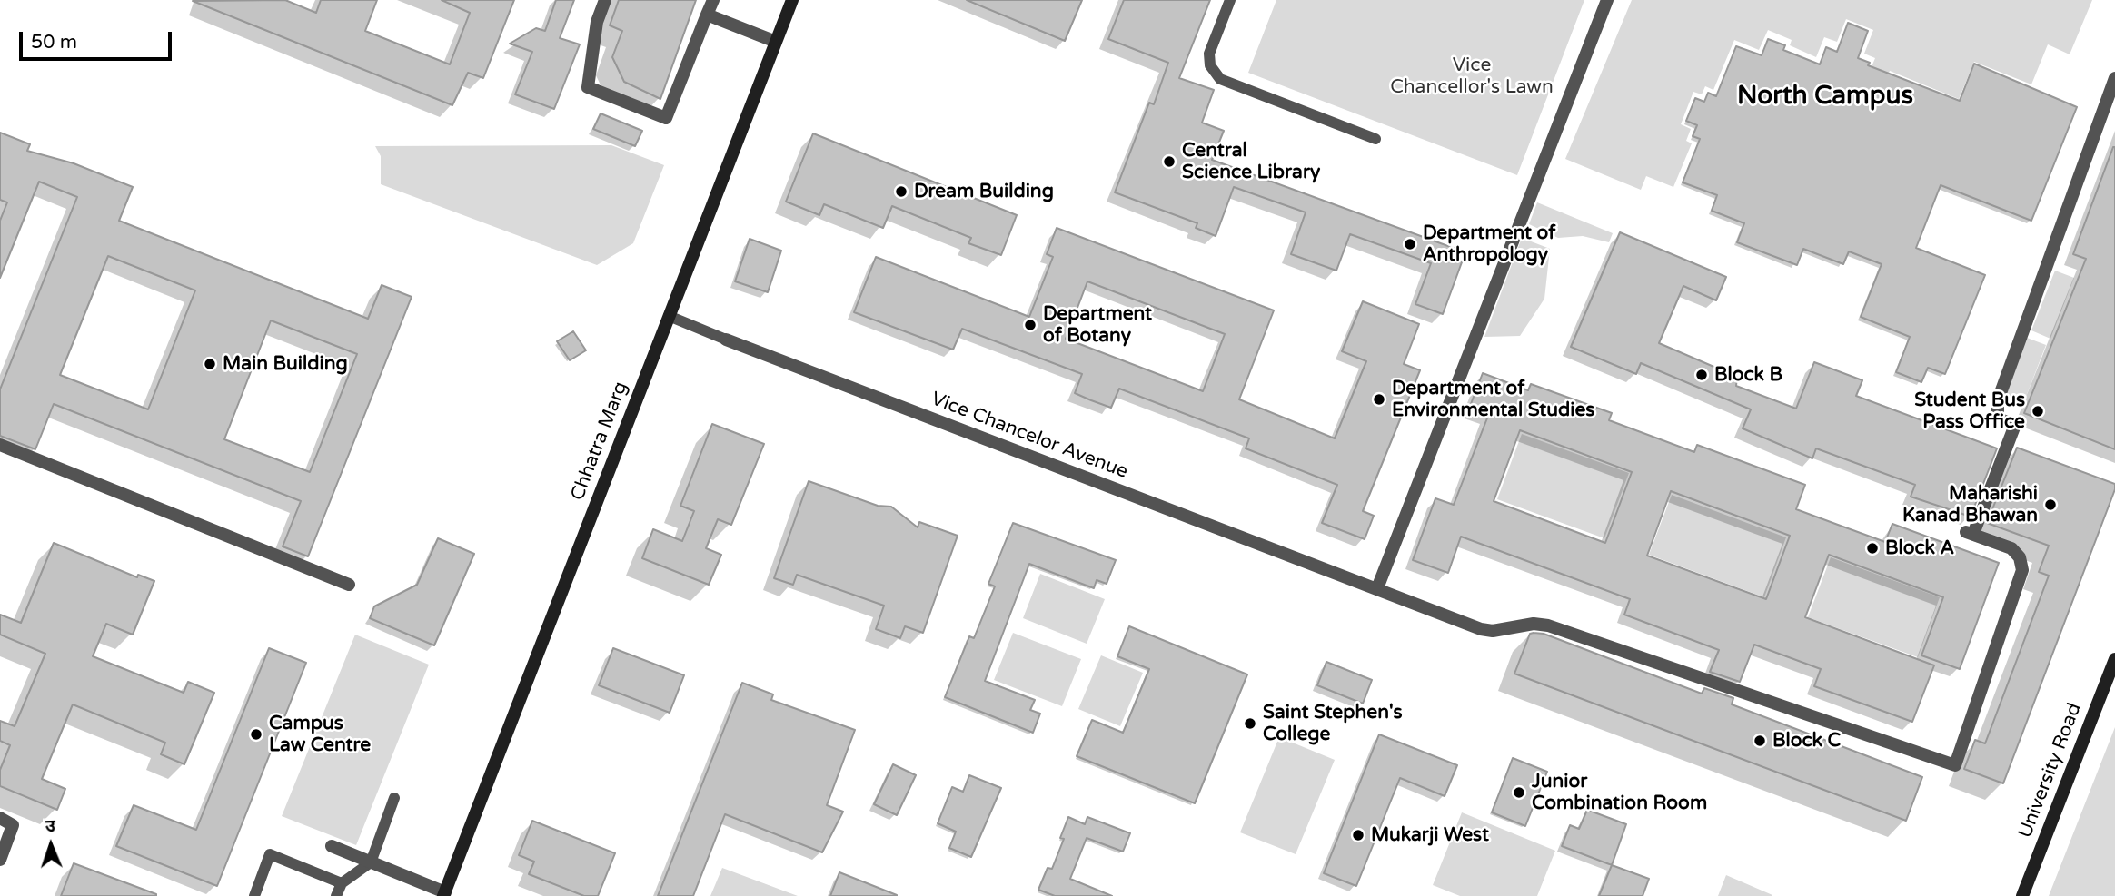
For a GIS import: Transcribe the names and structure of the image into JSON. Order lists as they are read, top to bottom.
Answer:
{
  "streets": {
    "street": ["Vice Chancelor Avenue", "Chhatra Marg", "University Road"]
  },
  "crossings": [
    ["Vice Chancelor Avenue", "Chhatra Marg"]
  ],
  "districts": ["North Campus"],
  "parks": ["Vice Chancellor's Lawn"],
  "places": [
    "Central Science Library",
    "Dream Building",
    "Department of Anthropology",
    "Department of Botany",
    "Main Building",
    "Block B",
    "Department of Environmental Studies",
    "Student Bus Pass Office",
    "Maharishi Kanad Bhawan",
    "Block A",
    "Saint Stephen's College",
    "Campus Law Centre",
    "Block C",
    "Junior Combination Room",
    "Mukarji West"
  ],
  "scale_bar": "50 m",
  "north": "top"
}
